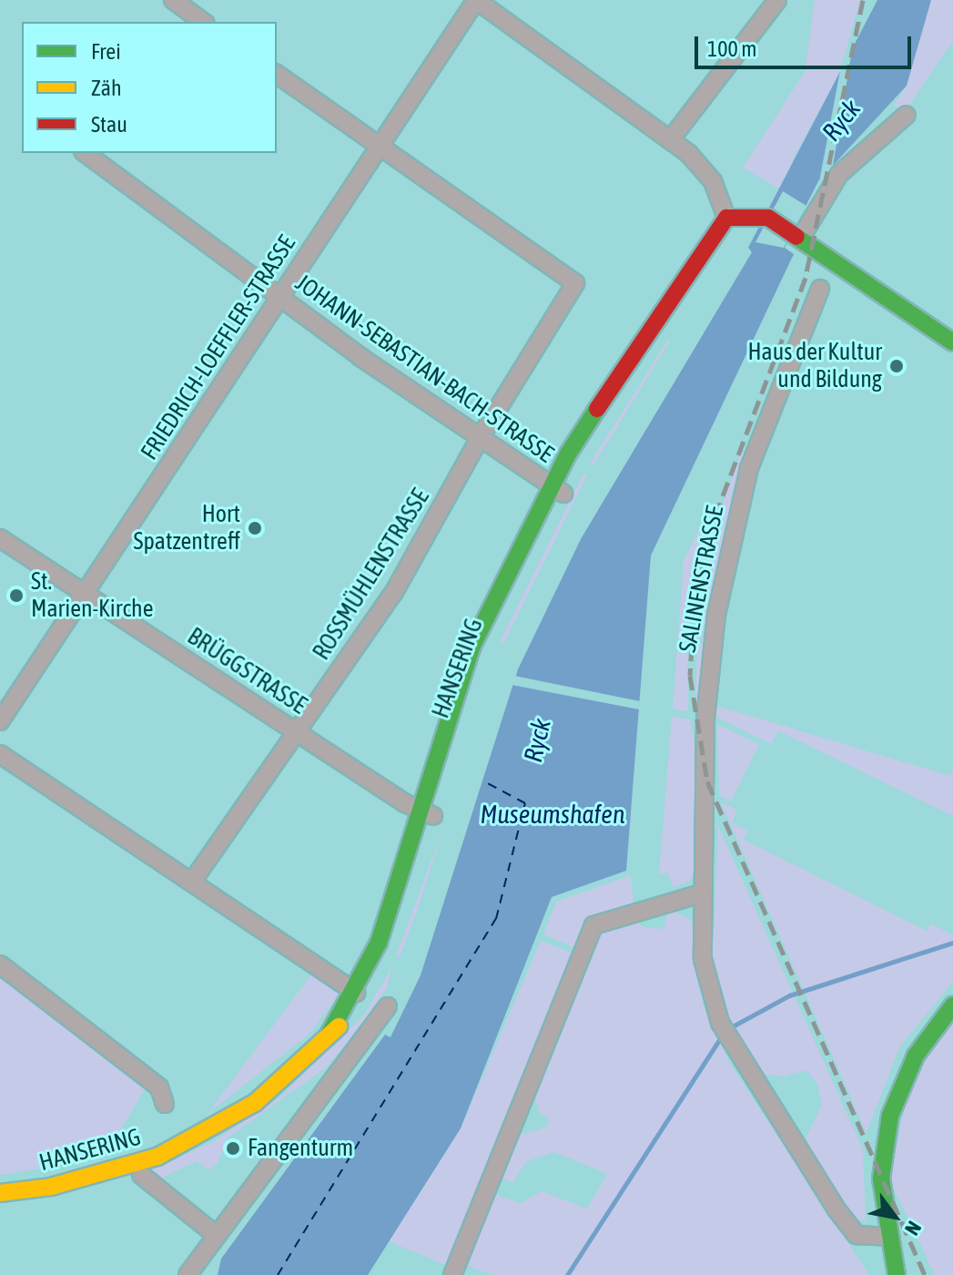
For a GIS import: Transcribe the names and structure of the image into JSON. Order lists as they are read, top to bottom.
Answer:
{
  "streets": {
    "main road": ["HANSERING"],
    "street": [
      "FRIEDRICH-LOEFFLER-STRASSE",
      "JOHANN-SEBASTIAN-BACH-STRASSE",
      "ROSSMÜHLENSTRASSE",
      "SALINENSTRASSE",
      "BRÜGGSTRASSE"
    ]
  },
  "crossings": [
    ["FRIEDRICH-LOEFFLER-STRASSE", "JOHANN-SEBASTIAN-BACH-STRASSE"],
    ["FRIEDRICH-LOEFFLER-STRASSE", "ROSSMÜHLENSTRASSE"],
    ["FRIEDRICH-LOEFFLER-STRASSE", "BRÜGGSTRASSE"],
    ["JOHANN-SEBASTIAN-BACH-STRASSE", "ROSSMÜHLENSTRASSE"],
    ["JOHANN-SEBASTIAN-BACH-STRASSE", "HANSERING"],
    ["ROSSMÜHLENSTRASSE", "BRÜGGSTRASSE"],
    ["HANSERING", "BRÜGGSTRASSE"]
  ],
  "water": ["Ryck", "Museumshafen"],
  "places": [
    "Haus der Kultur und Bildung",
    "Hort Spatzentreff",
    "St. Marien-Kirche",
    "Fangenturm"
  ],
  "legend": ["Frei", "Zäh", "Stau"],
  "scale_bar": "100 m",
  "north": "bottom right"
}
